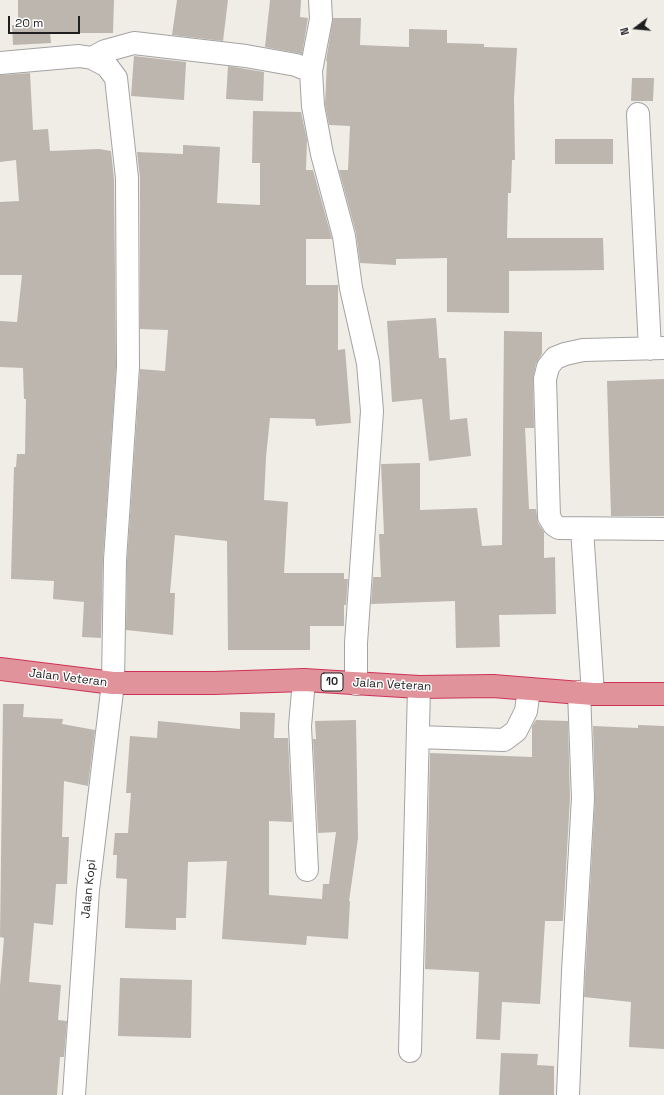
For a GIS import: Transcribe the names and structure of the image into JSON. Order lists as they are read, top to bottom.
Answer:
{
  "streets": {
    "highway": ["Jalan Veteran", "10"],
    "street": ["Jalan Kopi"]
  },
  "crossings": [
    ["Jalan Veteran", "Jalan Kopi"]
  ],
  "scale_bar": "20 m",
  "north": "left"
}
